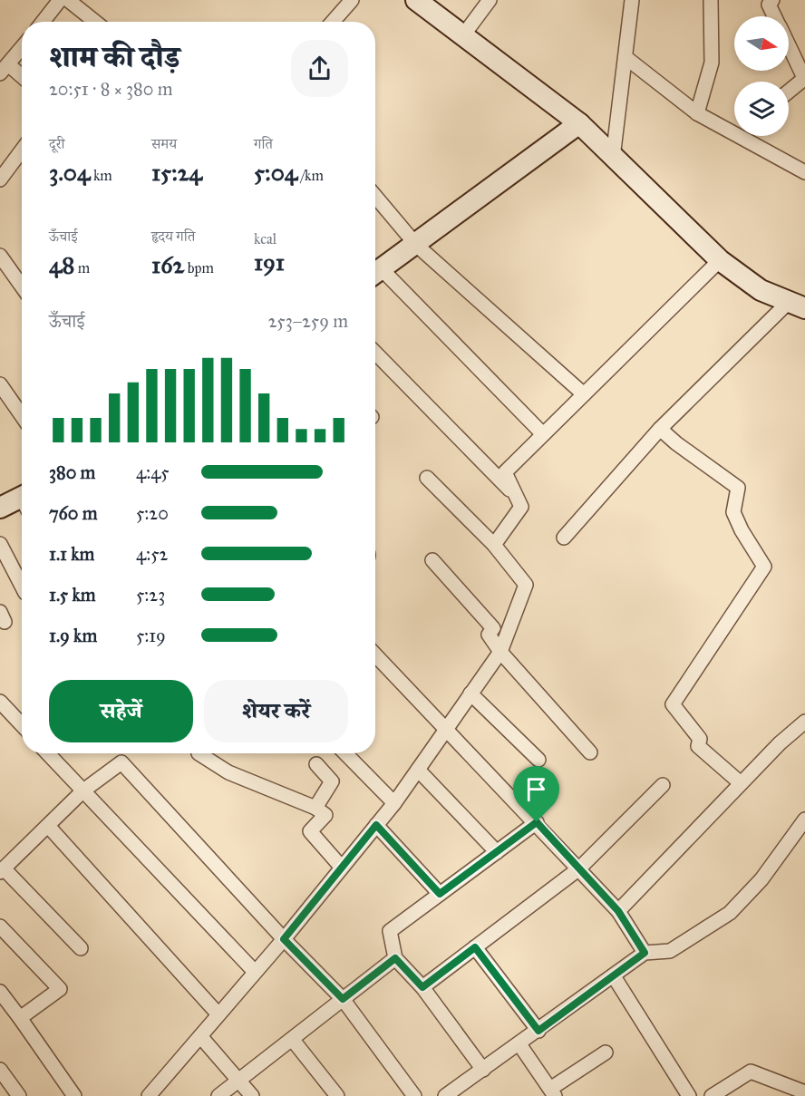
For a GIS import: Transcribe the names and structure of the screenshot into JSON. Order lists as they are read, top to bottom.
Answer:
{
  "north": "right",
  "page": {
    "heading": ["शाम की दौड़", "20:51 · 8 × 380 m"],
    "stats": [
      ["दूरी", "3.04 km"],
      ["समय", "15:24"],
      ["गति", "5:04 /km"],
      ["ऊँचाई", "48 m"],
      ["हृदय गति", "162 bpm"],
      ["kcal", "191"]
    ],
    "chart": ["ऊँचाई", "253–259 m"],
    "list": [
      {
        "name": "380 m",
        "note": "4:45"
      },
      {
        "name": "760 m",
        "note": "5:20"
      },
      {
        "name": "1.1 km",
        "note": "4:52"
      },
      {
        "name": "1.5 km",
        "note": "5:23"
      },
      {
        "name": "1.9 km",
        "note": "5:19"
      }
    ],
    "buttons": ["सहेजें", "शेयर करें"]
  }
}
